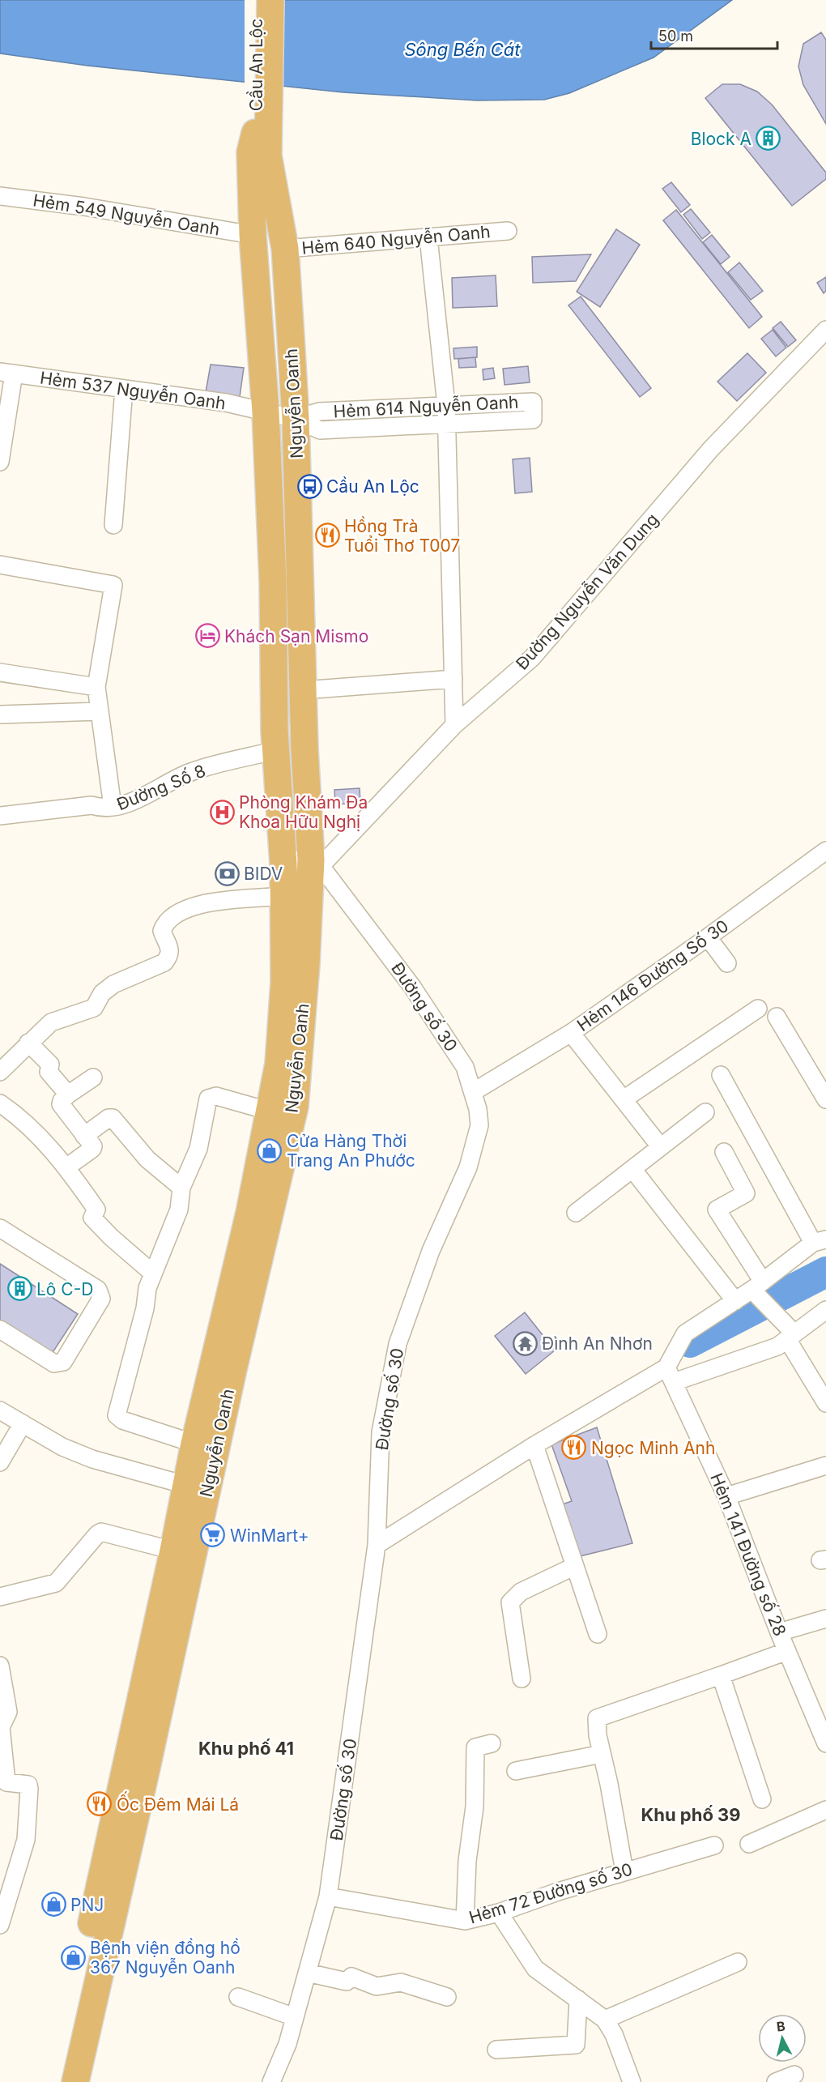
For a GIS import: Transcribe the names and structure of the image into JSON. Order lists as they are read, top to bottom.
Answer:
{
  "streets": {
    "main road": ["Cầu An Lộc", "Nguyễn Oanh"],
    "street": [
      "Hẻm 549 Nguyễn Oanh",
      "Hẻm 640 Nguyễn Oanh",
      "Hẻm 537 Nguyễn Oanh",
      "Hẻm 614 Nguyễn Oanh",
      "Đường Nguyễn Văn Dung",
      "Đường Số 8",
      "Hẻm 146 Đường Số 30",
      "Đường số 30",
      "Hẻm 141 Đường số 28",
      "Hẻm 72 Đường số 30"
    ]
  },
  "crossings": [
    ["Cầu An Lộc", "Nguyễn Oanh"],
    ["Hẻm 549 Nguyễn Oanh", "Nguyễn Oanh"],
    ["Hẻm 640 Nguyễn Oanh", "Nguyễn Oanh"],
    ["Hẻm 537 Nguyễn Oanh", "Nguyễn Oanh"],
    ["Hẻm 537 Nguyễn Oanh", "Hẻm 614 Nguyễn Oanh"],
    ["Nguyễn Oanh", "Hẻm 614 Nguyễn Oanh"],
    ["Nguyễn Oanh", "Đường Nguyễn Văn Dung"],
    ["Nguyễn Oanh", "Đường Số 8"],
    ["Nguyễn Oanh", "Đường số 30"],
    ["Đường Nguyễn Văn Dung", "Đường số 30"],
    ["Hẻm 146 Đường Số 30", "Đường số 30"],
    ["Đường số 30", "Hẻm 72 Đường số 30"]
  ],
  "districts": ["Khu phố 41", "Khu phố 39"],
  "water": ["Sông Bến Cát"],
  "places": {
    "building": ["Block A", "Lô C-D"],
    "bus stop": ["Cầu An Lộc"],
    "restaurant": ["Hồng Trà Tuổi Thơ T007", "Ngọc Minh Anh", "Ốc Đêm Mái Lá"],
    "hotel": ["Khách Sạn Mismo"],
    "hospital": ["Phòng Khám Đa Khoa Hữu Nghị"],
    "bank": ["BIDV"],
    "shop": ["Cửa Hàng Thời Trang An Phước", "PNJ", "Bệnh viện đồng hồ 367 Nguyễn Oanh"],
    "temple": ["Đình An Nhơn"],
    "supermarket": ["WinMart+"]
  },
  "scale_bar": "50 m",
  "north": "top"
}
